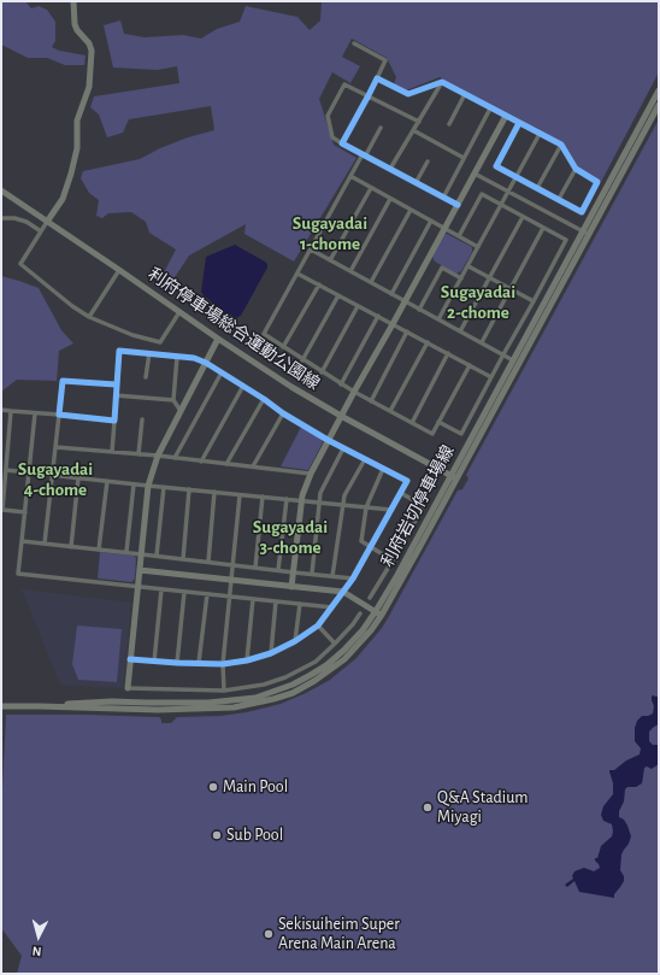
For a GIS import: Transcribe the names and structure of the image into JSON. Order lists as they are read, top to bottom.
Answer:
{
  "streets": {
    "main road": ["利府停車場総合運動公園線", "利府岩切停車場線"]
  },
  "crossings": [
    ["利府停車場総合運動公園線", "利府岩切停車場線"]
  ],
  "districts": [
    "Sugayadai 1-chome",
    "Sugayadai 2-chome",
    "Sugayadai 4-chome",
    "Sugayadai 3-chome"
  ],
  "places": [
    "Main Pool",
    "Q&A Stadium Miyagi",
    "Sub Pool",
    "Sekisuiheim Super Arena Main Arena"
  ],
  "north": "bottom"
}
